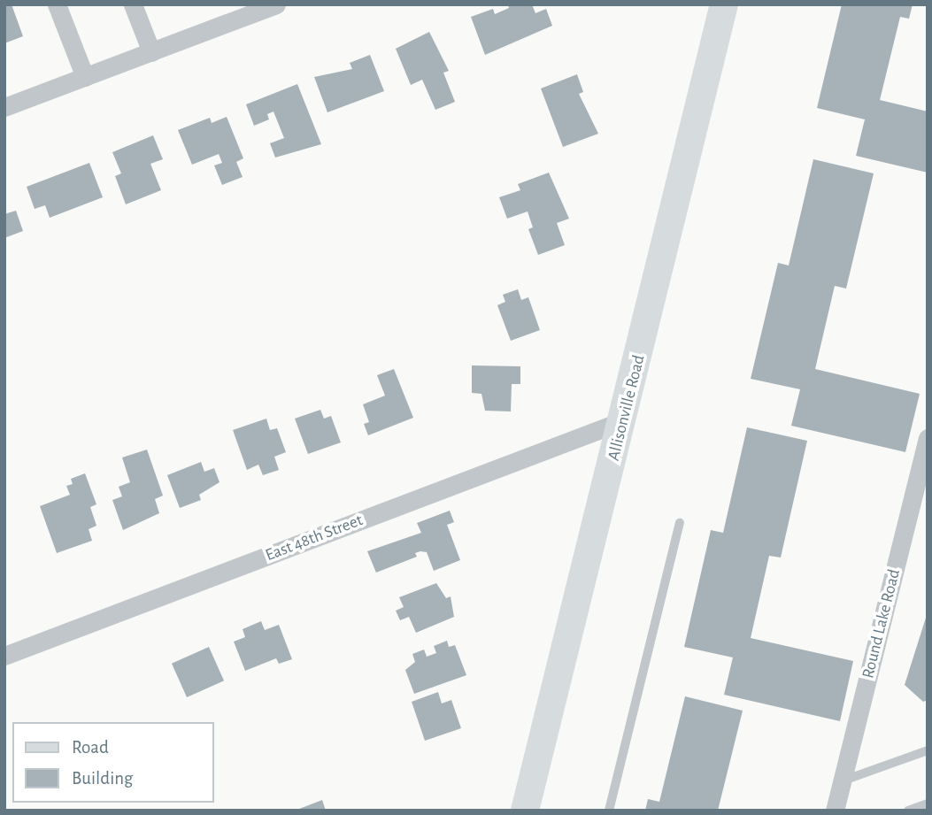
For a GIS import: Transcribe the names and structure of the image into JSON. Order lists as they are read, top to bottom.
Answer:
{
  "streets": {
    "main road": ["Allisonville Road"],
    "street": ["East 48th Street", "Round Lake Road"]
  },
  "crossings": [
    ["Allisonville Road", "East 48th Street"]
  ],
  "legend": ["Road", "Building"]
}
